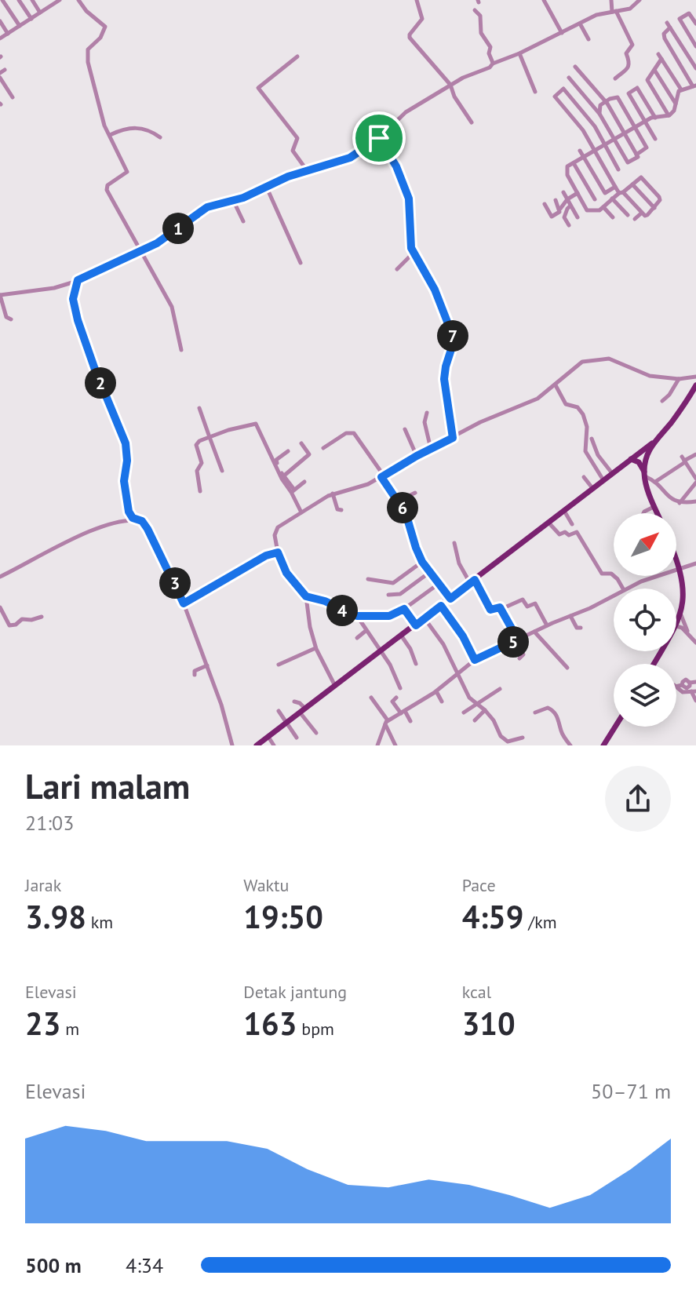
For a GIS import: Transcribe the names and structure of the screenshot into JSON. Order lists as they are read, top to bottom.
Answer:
{
  "north": "top right",
  "page": {
    "pins": [
      "1",
      "7",
      "2",
      "6",
      "3",
      "4",
      "5"
    ],
    "heading": ["Lari malam", "21:03"],
    "stats": [
      ["Jarak", "3.98 km"],
      ["Waktu", "19:50"],
      ["Pace", "4:59 /km"],
      ["Elevasi", "23 m"],
      ["Detak jantung", "163 bpm"],
      ["kcal", "310"]
    ],
    "chart": ["Elevasi", "50–71 m"],
    "list": [
      {
        "name": "500 m",
        "note": "4:34"
      }
    ]
  }
}
